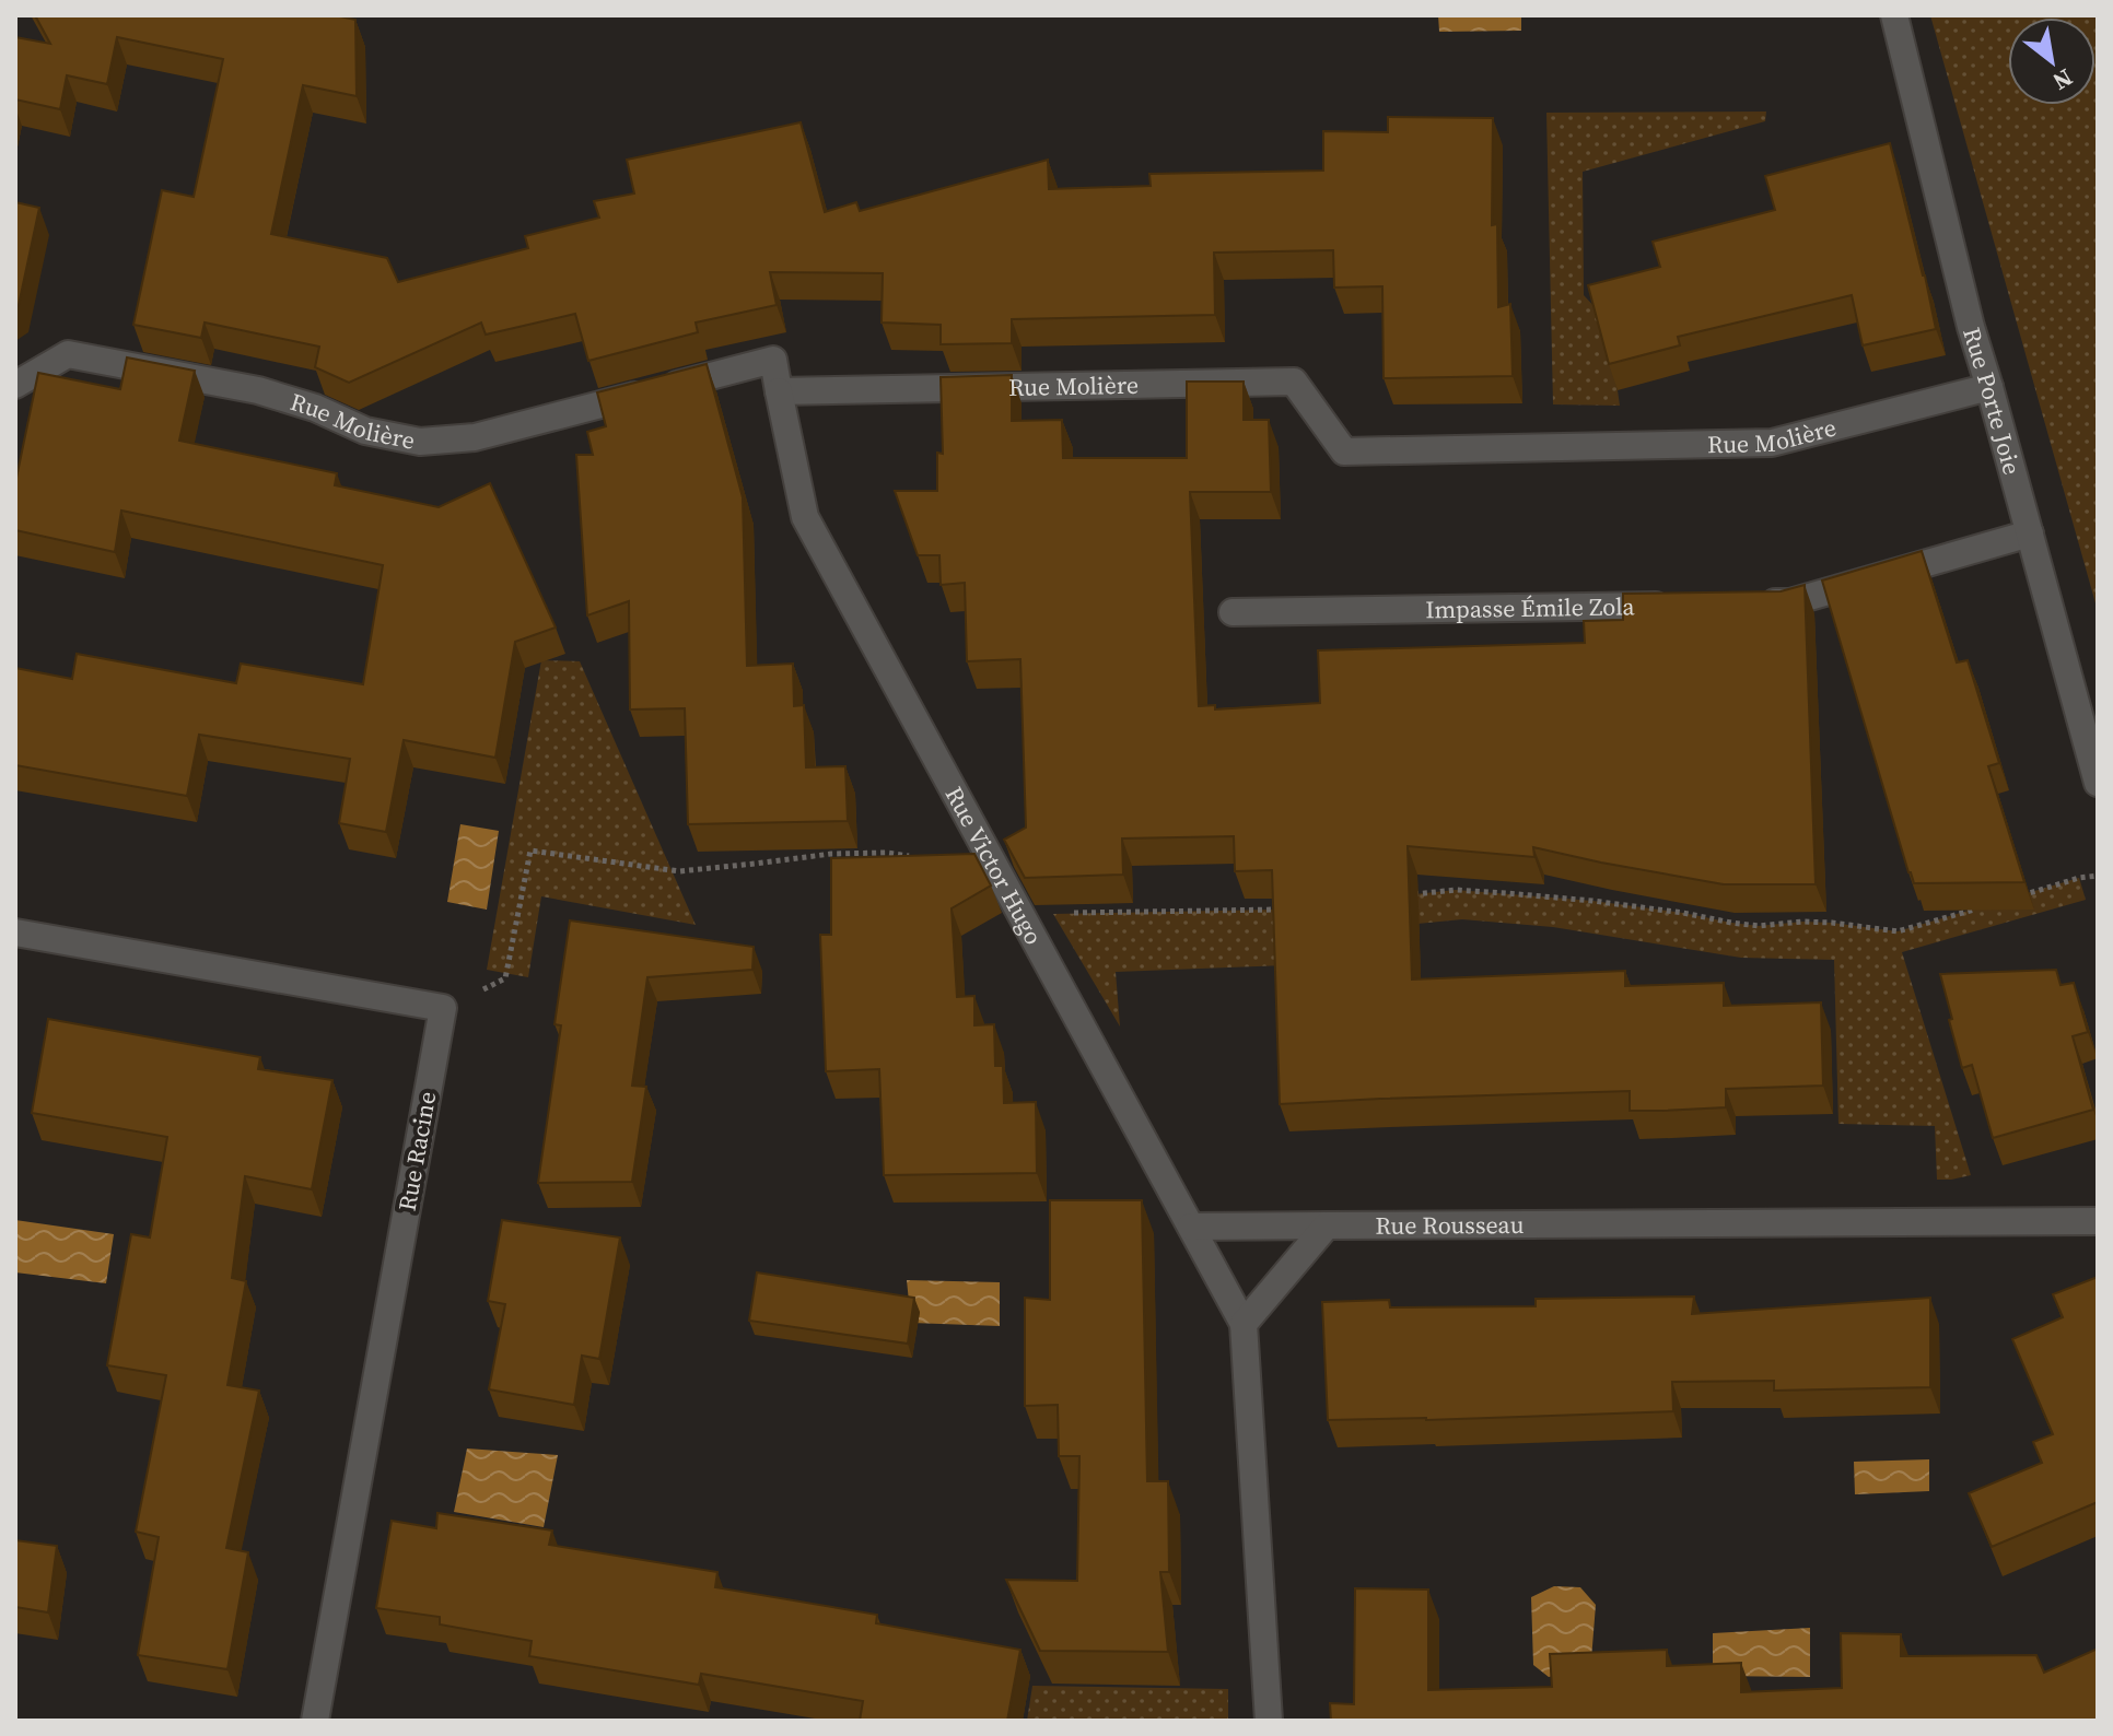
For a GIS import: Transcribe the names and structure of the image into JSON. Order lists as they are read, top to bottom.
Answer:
{
  "streets": {
    "street": [
      "Rue Molière",
      "Rue Porte Joie",
      "Impasse Émile Zola",
      "Rue Victor Hugo",
      "Rue Racine",
      "Rue Rousseau"
    ]
  },
  "crossings": [
    ["Rue Molière", "Rue Porte Joie"],
    ["Rue Molière", "Rue Victor Hugo"],
    ["Rue Victor Hugo", "Rue Rousseau"]
  ],
  "north": "bottom right"
}
